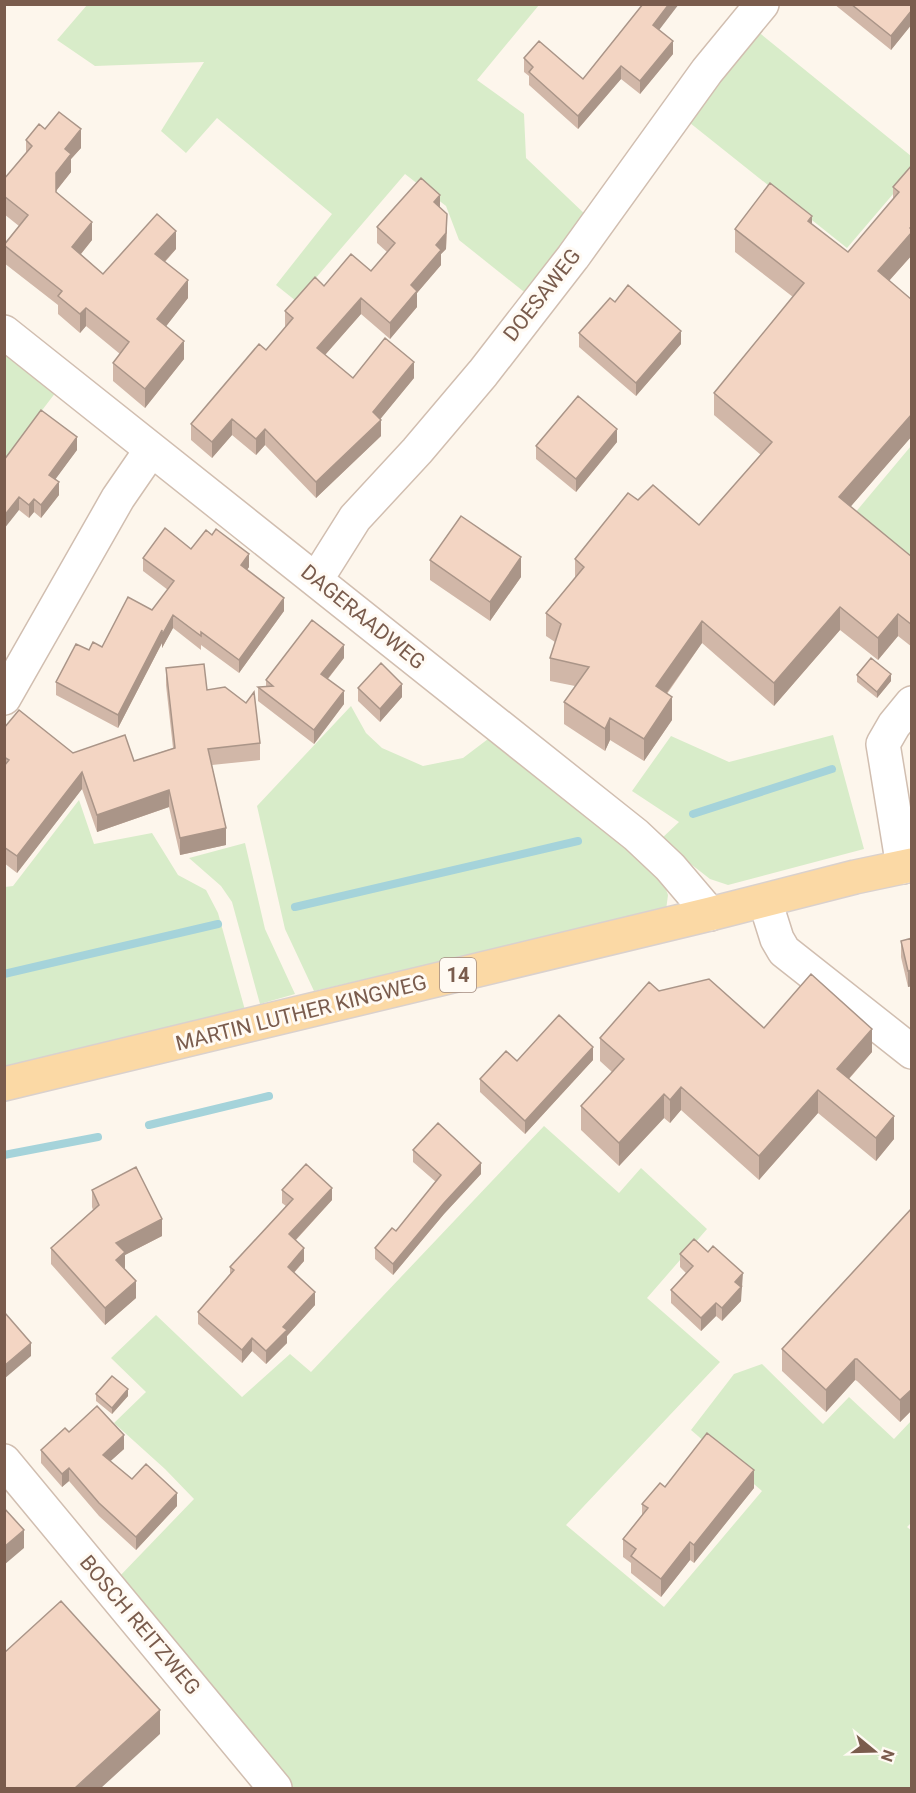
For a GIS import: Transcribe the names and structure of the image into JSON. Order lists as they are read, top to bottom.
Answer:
{
  "streets": {
    "main road": ["14", "MARTIN LUTHER KINGWEG"],
    "street": ["DOESAWEG", "DAGERAADWEG", "BOSCH REITZWEG"]
  },
  "crossings": [
    ["DOESAWEG", "DAGERAADWEG"],
    ["DAGERAADWEG", "MARTIN LUTHER KINGWEG"]
  ],
  "north": "right"
}
